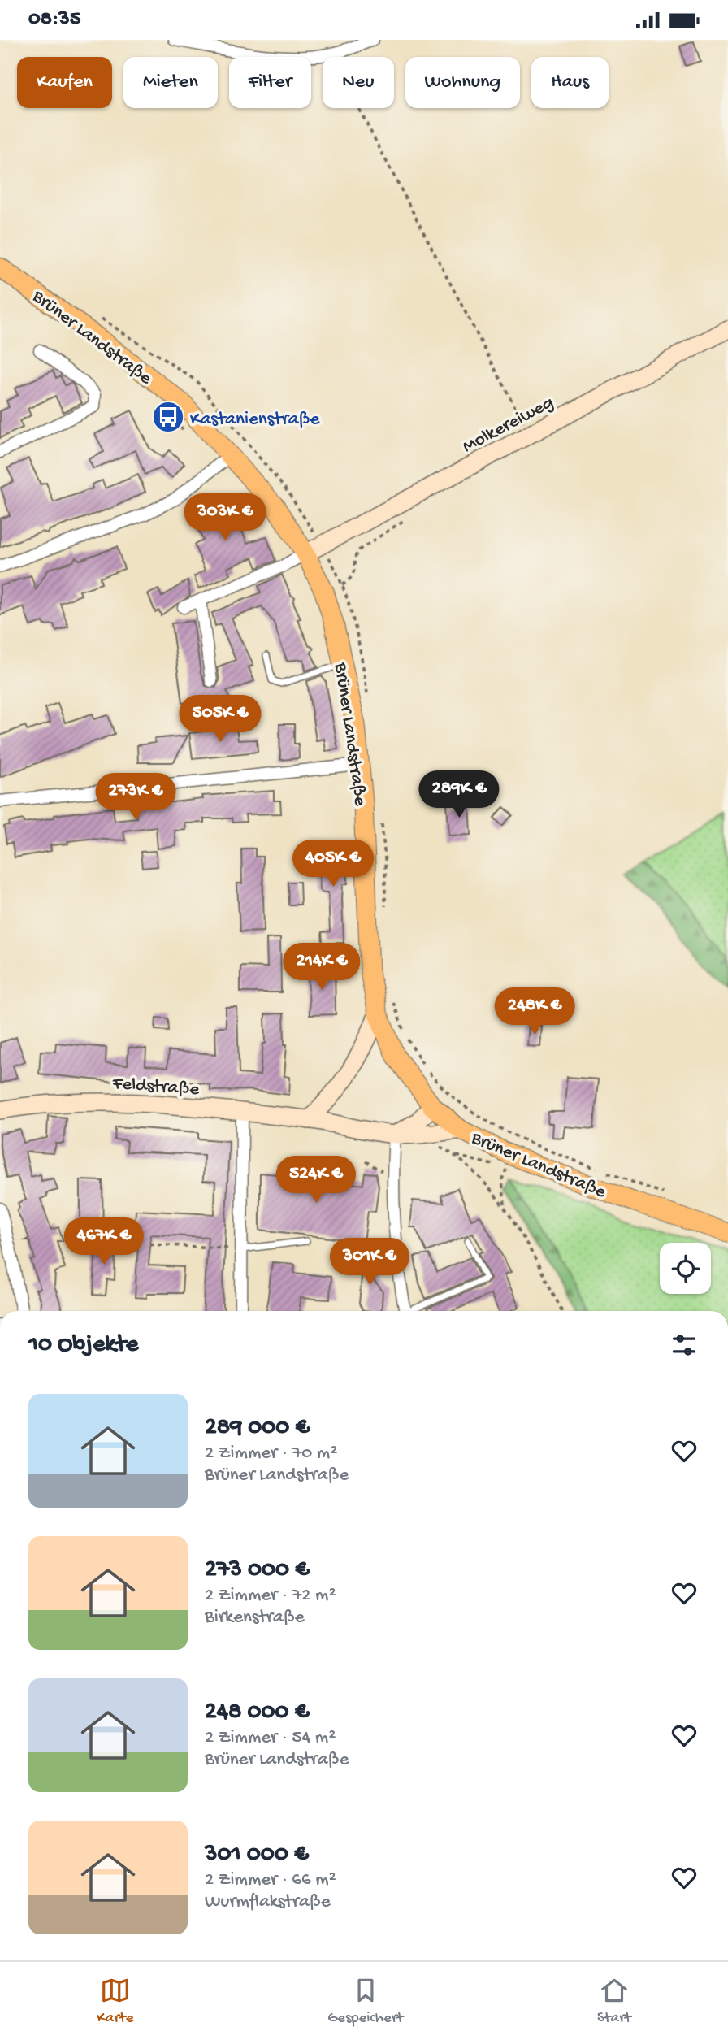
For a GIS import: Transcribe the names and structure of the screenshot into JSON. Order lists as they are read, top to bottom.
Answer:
{
  "streets": {
    "main road": ["Brüner Landstraße"],
    "street": ["Molkereiweg", "Feldstraße"]
  },
  "crossings": [
    ["Brüner Landstraße", "Molkereiweg"],
    ["Brüner Landstraße", "Feldstraße"]
  ],
  "places": {
    "bus stop": ["Kastanienstraße"]
  },
  "page": {
    "status": "08:35",
    "chip": [
      "Kaufen",
      "Mieten",
      "Filter",
      "Neu",
      "Wohnung",
      "Haus"
    ],
    "price": [
      "303K €",
      "505K €",
      "289K €",
      "273K €",
      "405K €",
      "214K €",
      "248K €",
      "524K €",
      "467K €",
      "301K €"
    ],
    "heading": "10 Objekte",
    "list": [
      {
        "name": "289 000 €",
        "note": "2 Zimmer · 70 m² · Brüner Landstraße"
      },
      {
        "name": "273 000 €",
        "note": "2 Zimmer · 72 m² · Birkenstraße"
      },
      {
        "name": "248 000 €",
        "note": "2 Zimmer · 54 m² · Brüner Landstraße"
      },
      {
        "name": "301 000 €",
        "note": "2 Zimmer · 66 m² · Wurmflakstraße"
      }
    ],
    "tabs": ["Karte", "Gespeichert", "Start"]
  }
}
